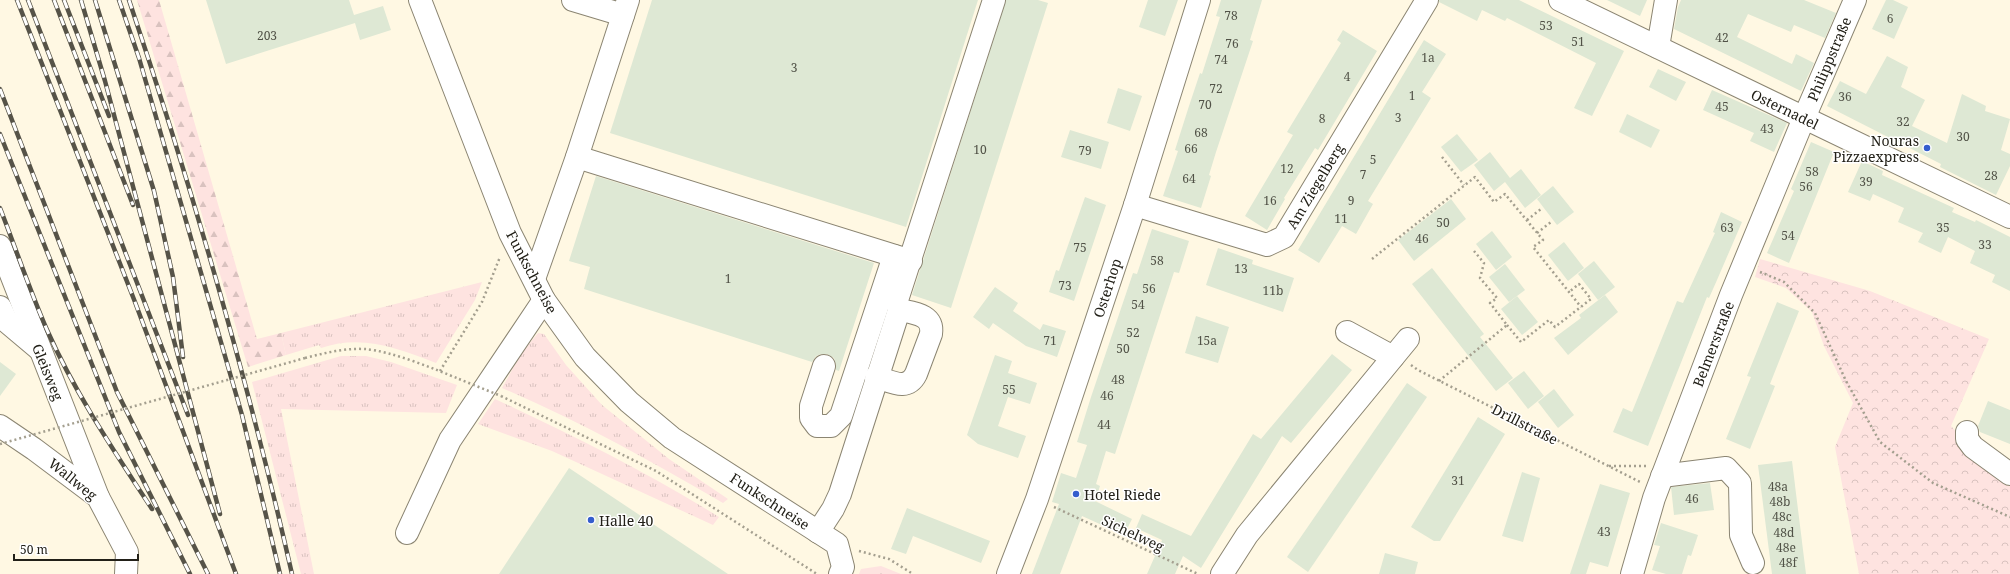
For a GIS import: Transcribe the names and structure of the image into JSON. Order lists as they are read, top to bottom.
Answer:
{
  "streets": {
    "street": [
      "Philippstraße",
      "Osternadel",
      "Am Ziegelberg",
      "Funkschneise",
      "Osterhop",
      "Belmerstraße",
      "Gleisweg",
      "Wallweg"
    ],
    "path": ["Drillstraße", "Sichelweg"]
  },
  "crossings": [
    ["Philippstraße", "Osternadel"],
    ["Philippstraße", "Belmerstraße"],
    ["Osternadel", "Belmerstraße"],
    ["Am Ziegelberg", "Osterhop"],
    ["Osterhop", "Sichelweg"],
    ["Belmerstraße", "Drillstraße"],
    ["Gleisweg", "Wallweg"]
  ],
  "places": ["Nouras Pizzaexpress", "Hotel Riede", "Halle 40"],
  "house_numbers": [
    "78",
    "6",
    "53",
    "203",
    "42",
    "51",
    "76",
    "1a",
    "74",
    "3",
    "4",
    "72",
    "1",
    "36",
    "70",
    "45",
    "3",
    "8",
    "32",
    "43",
    "68",
    "30",
    "66",
    "10",
    "79",
    "5",
    "12",
    "58",
    "7",
    "28",
    "64",
    "39",
    "56",
    "16",
    "9",
    "11",
    "50",
    "63",
    "35",
    "54",
    "46",
    "33",
    "75",
    "58",
    "13",
    "1",
    "73",
    "56",
    "11b",
    "54",
    "52",
    "71",
    "15a",
    "50",
    "48",
    "55",
    "46",
    "44",
    "31",
    "48a",
    "46",
    "48b",
    "48c",
    "43",
    "48d",
    "48e",
    "48f"
  ],
  "scale_bar": "50 m"
}
